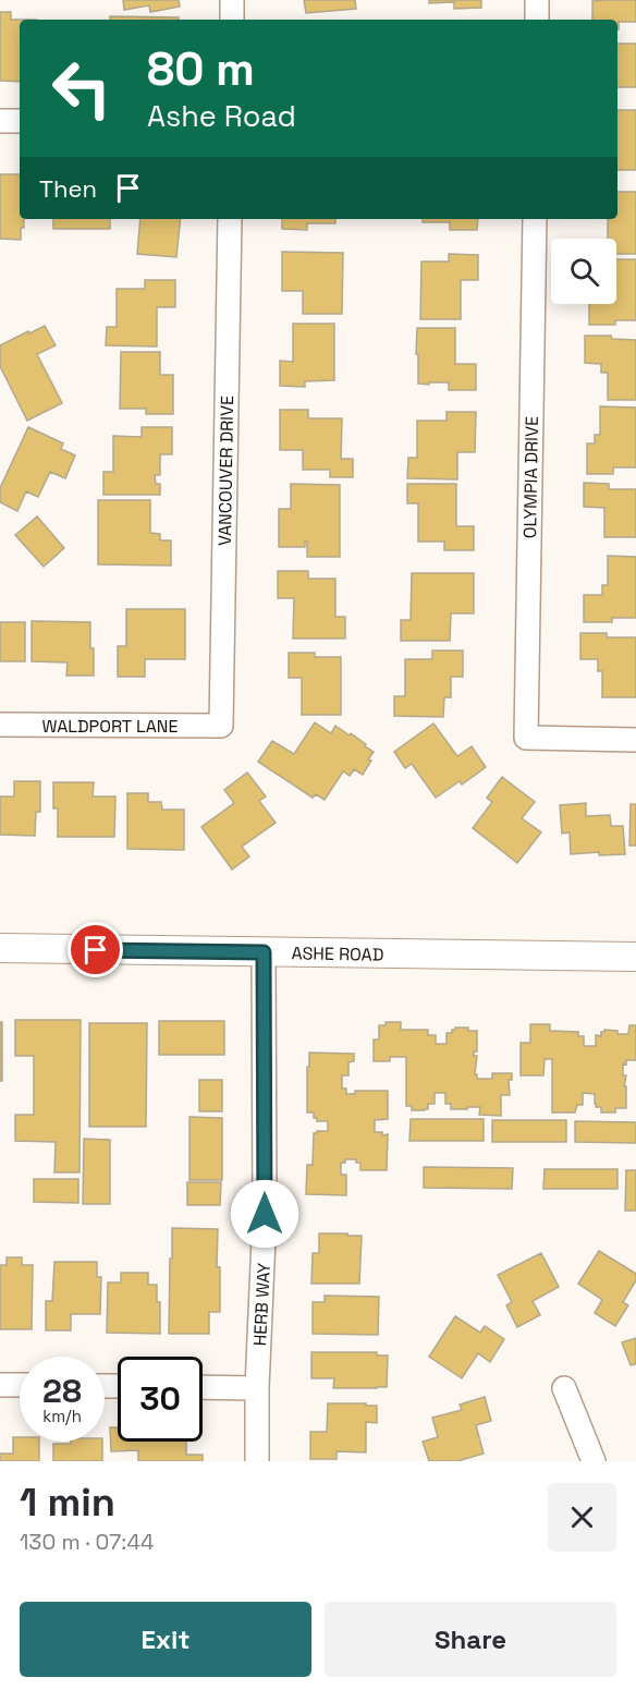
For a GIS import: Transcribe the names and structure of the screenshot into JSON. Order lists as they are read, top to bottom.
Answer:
{
  "streets": {
    "street": [
      "VANCOUVER DRIVE",
      "OLYMPIA DRIVE",
      "WALDPORT LANE",
      "ASHE ROAD",
      "HERB WAY"
    ]
  },
  "crossings": [
    ["VANCOUVER DRIVE", "WALDPORT LANE"],
    ["ASHE ROAD", "HERB WAY"]
  ],
  "page": {
    "turn": ["80 m", "Ashe Road"],
    "then": "Then",
    "speed": "28 km/h",
    "limit": "30",
    "heading": ["1 min", "130 m · 07:44"],
    "buttons": ["Exit", "Share"]
  }
}
